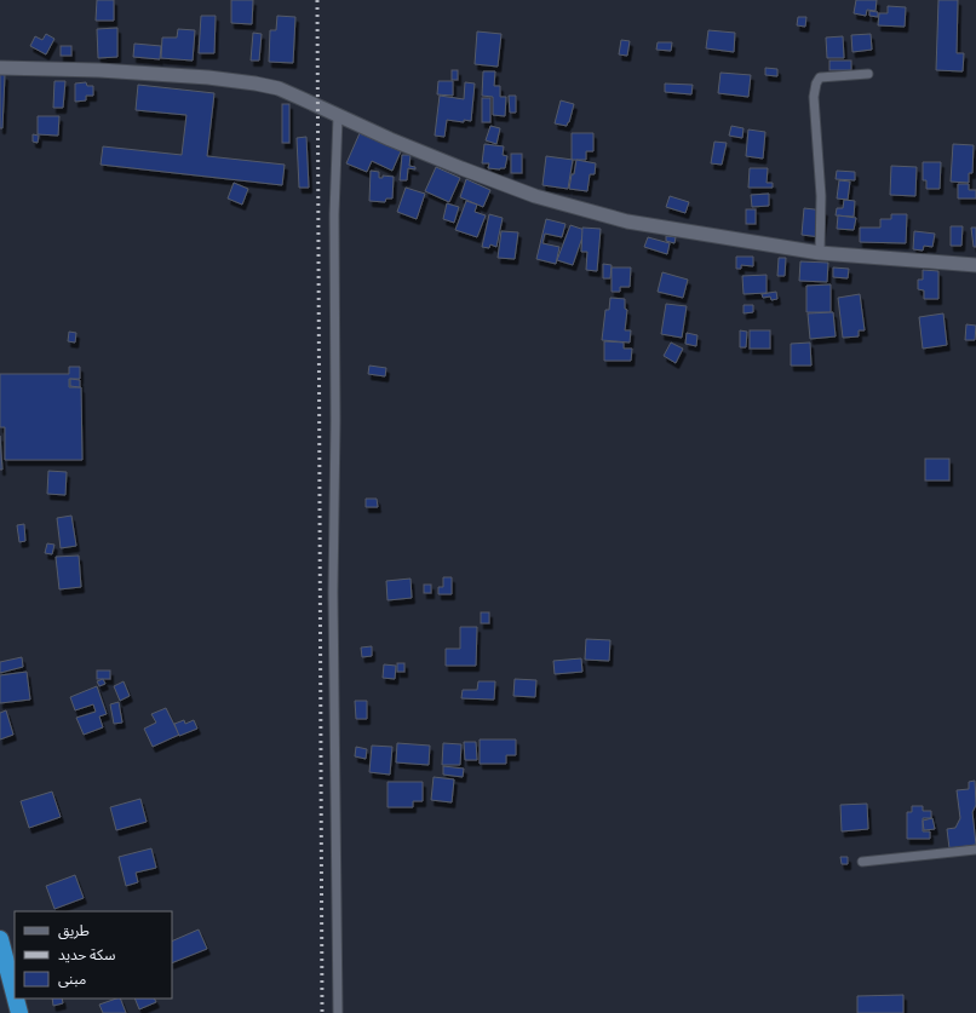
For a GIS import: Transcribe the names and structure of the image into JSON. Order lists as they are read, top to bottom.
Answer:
{
  "legend": ["طريق", "سكة حديد", "مبنى"]
}
